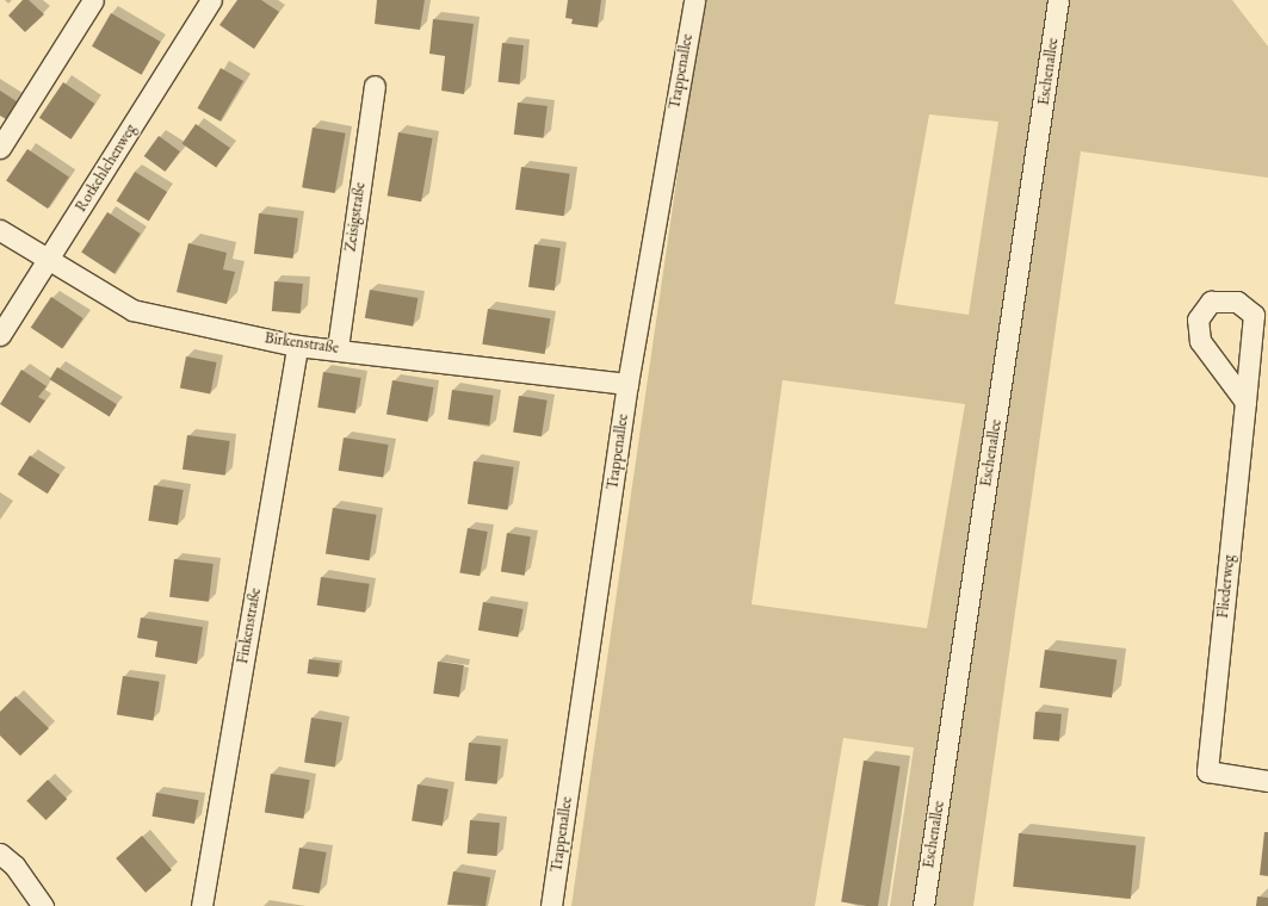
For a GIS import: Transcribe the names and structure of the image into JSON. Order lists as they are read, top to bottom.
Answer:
{
  "streets": {
    "street": [
      "Trappenallee",
      "Eschenallee",
      "Rotkehlchenweg",
      "Zeisigstraße",
      "Birkenstraße",
      "Fliederweg",
      "Finkenstraße"
    ]
  },
  "crossings": [
    ["Trappenallee", "Birkenstraße"],
    ["Rotkehlchenweg", "Birkenstraße"],
    ["Zeisigstraße", "Birkenstraße"],
    ["Birkenstraße", "Finkenstraße"]
  ]
}
